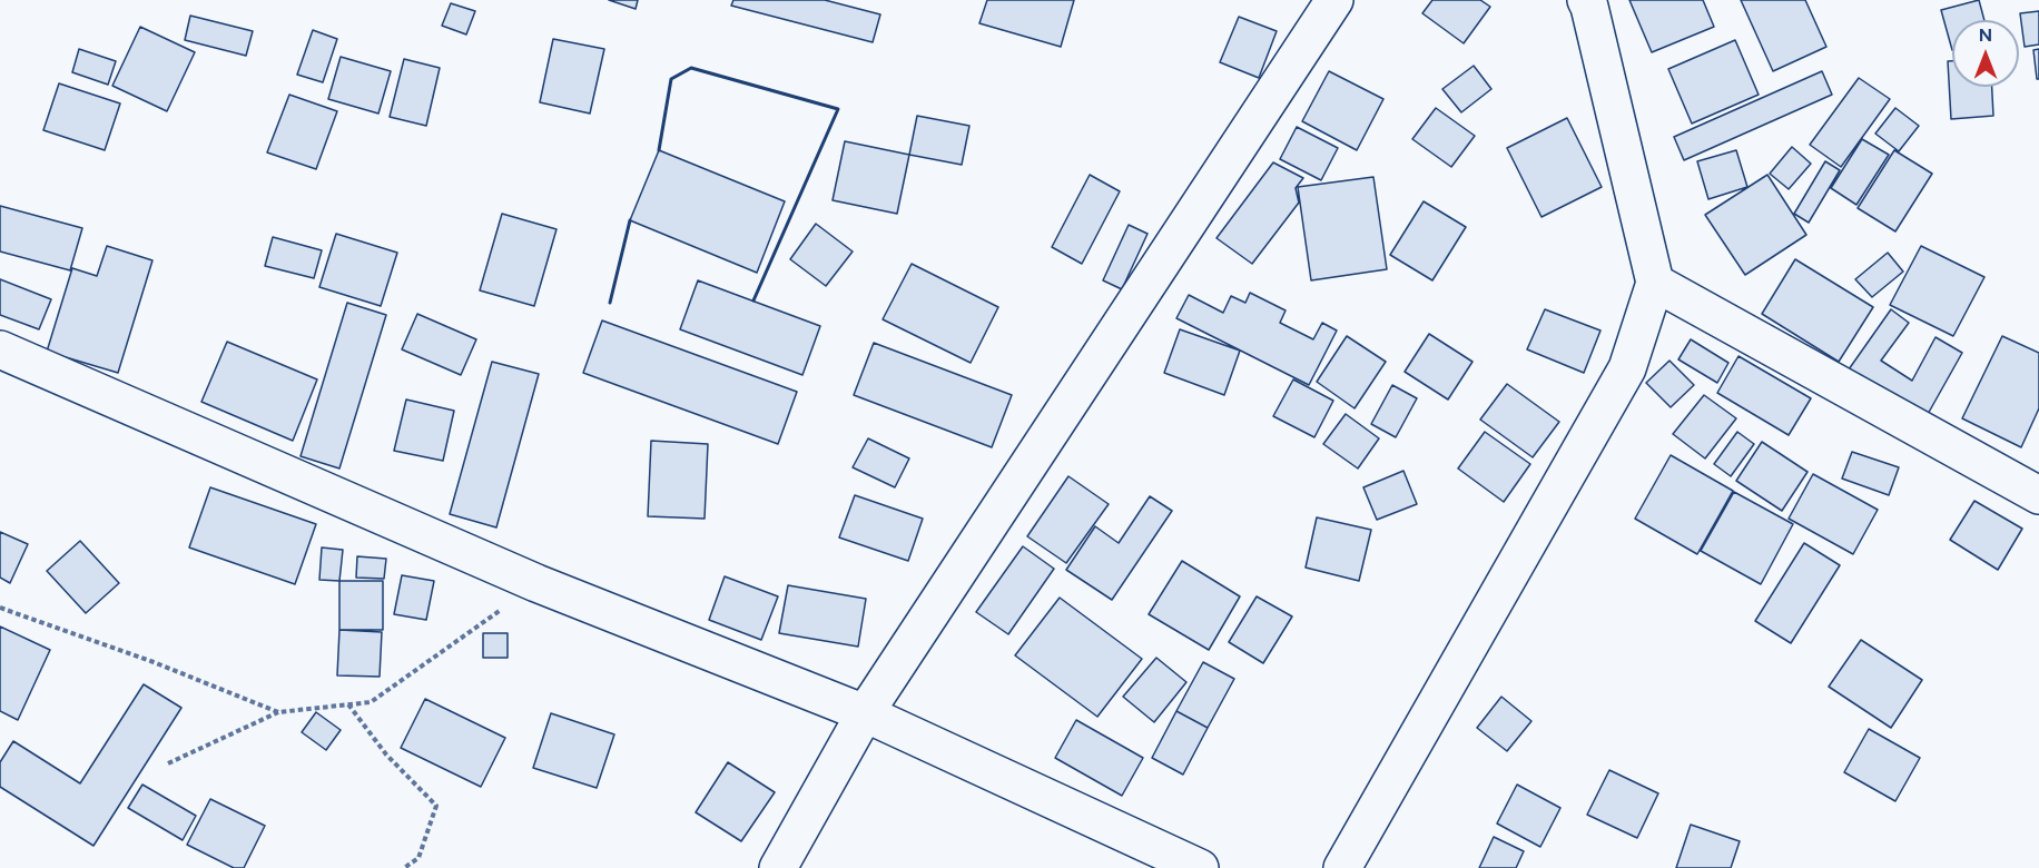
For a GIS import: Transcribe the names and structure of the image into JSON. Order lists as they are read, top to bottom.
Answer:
{
  "north": "top"
}
